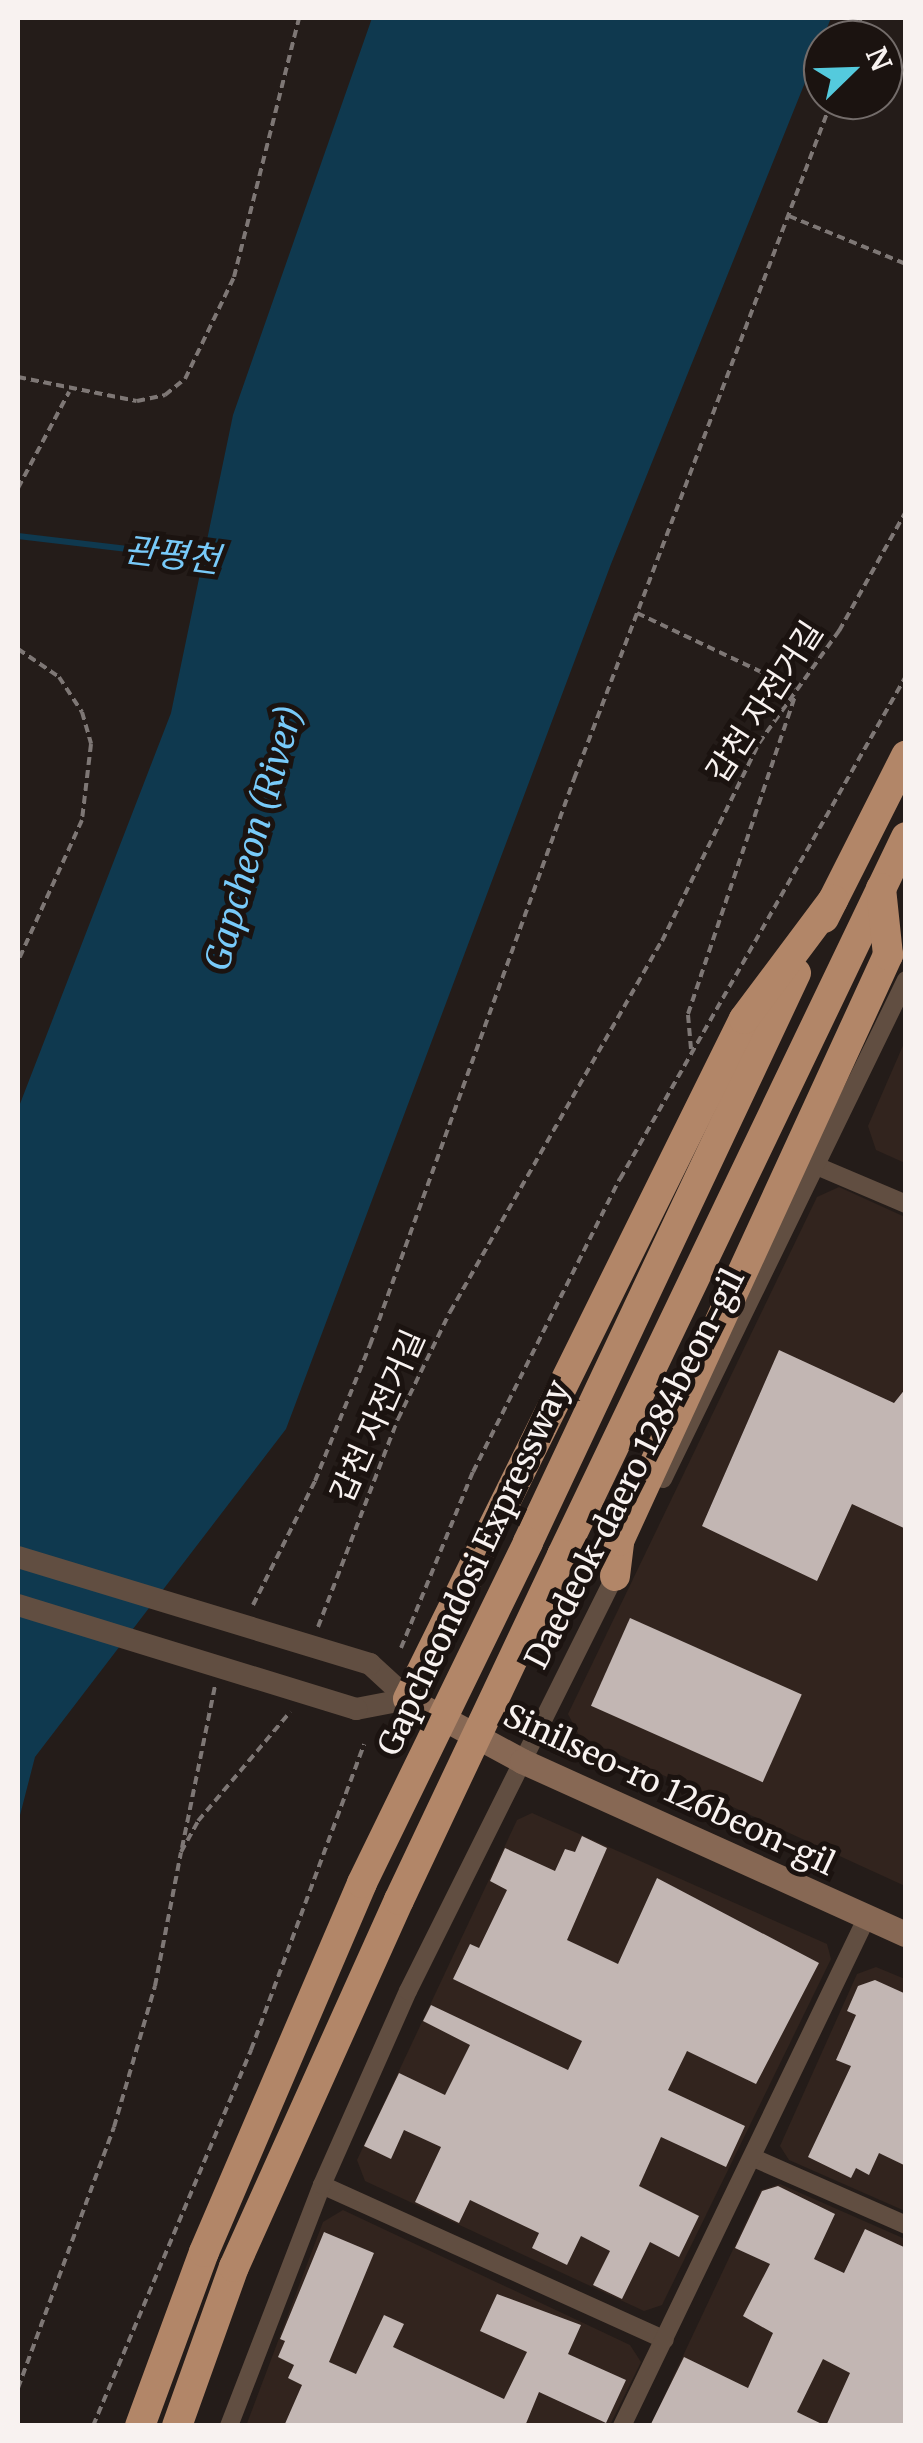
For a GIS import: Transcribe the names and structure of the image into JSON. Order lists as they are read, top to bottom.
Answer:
{
  "streets": {
    "highway": ["Gapcheondosi Expressway"],
    "main road": ["Sinilseo-ro 126beon-gil"],
    "street": ["Daedeok-daero 1284beon-gil"],
    "path": ["갑천 자전거길"]
  },
  "crossings": [
    ["Daedeok-daero 1284beon-gil", "Sinilseo-ro 126beon-gil"]
  ],
  "water": ["관평천", "Gapcheon (River)"],
  "north": "top right"
}
